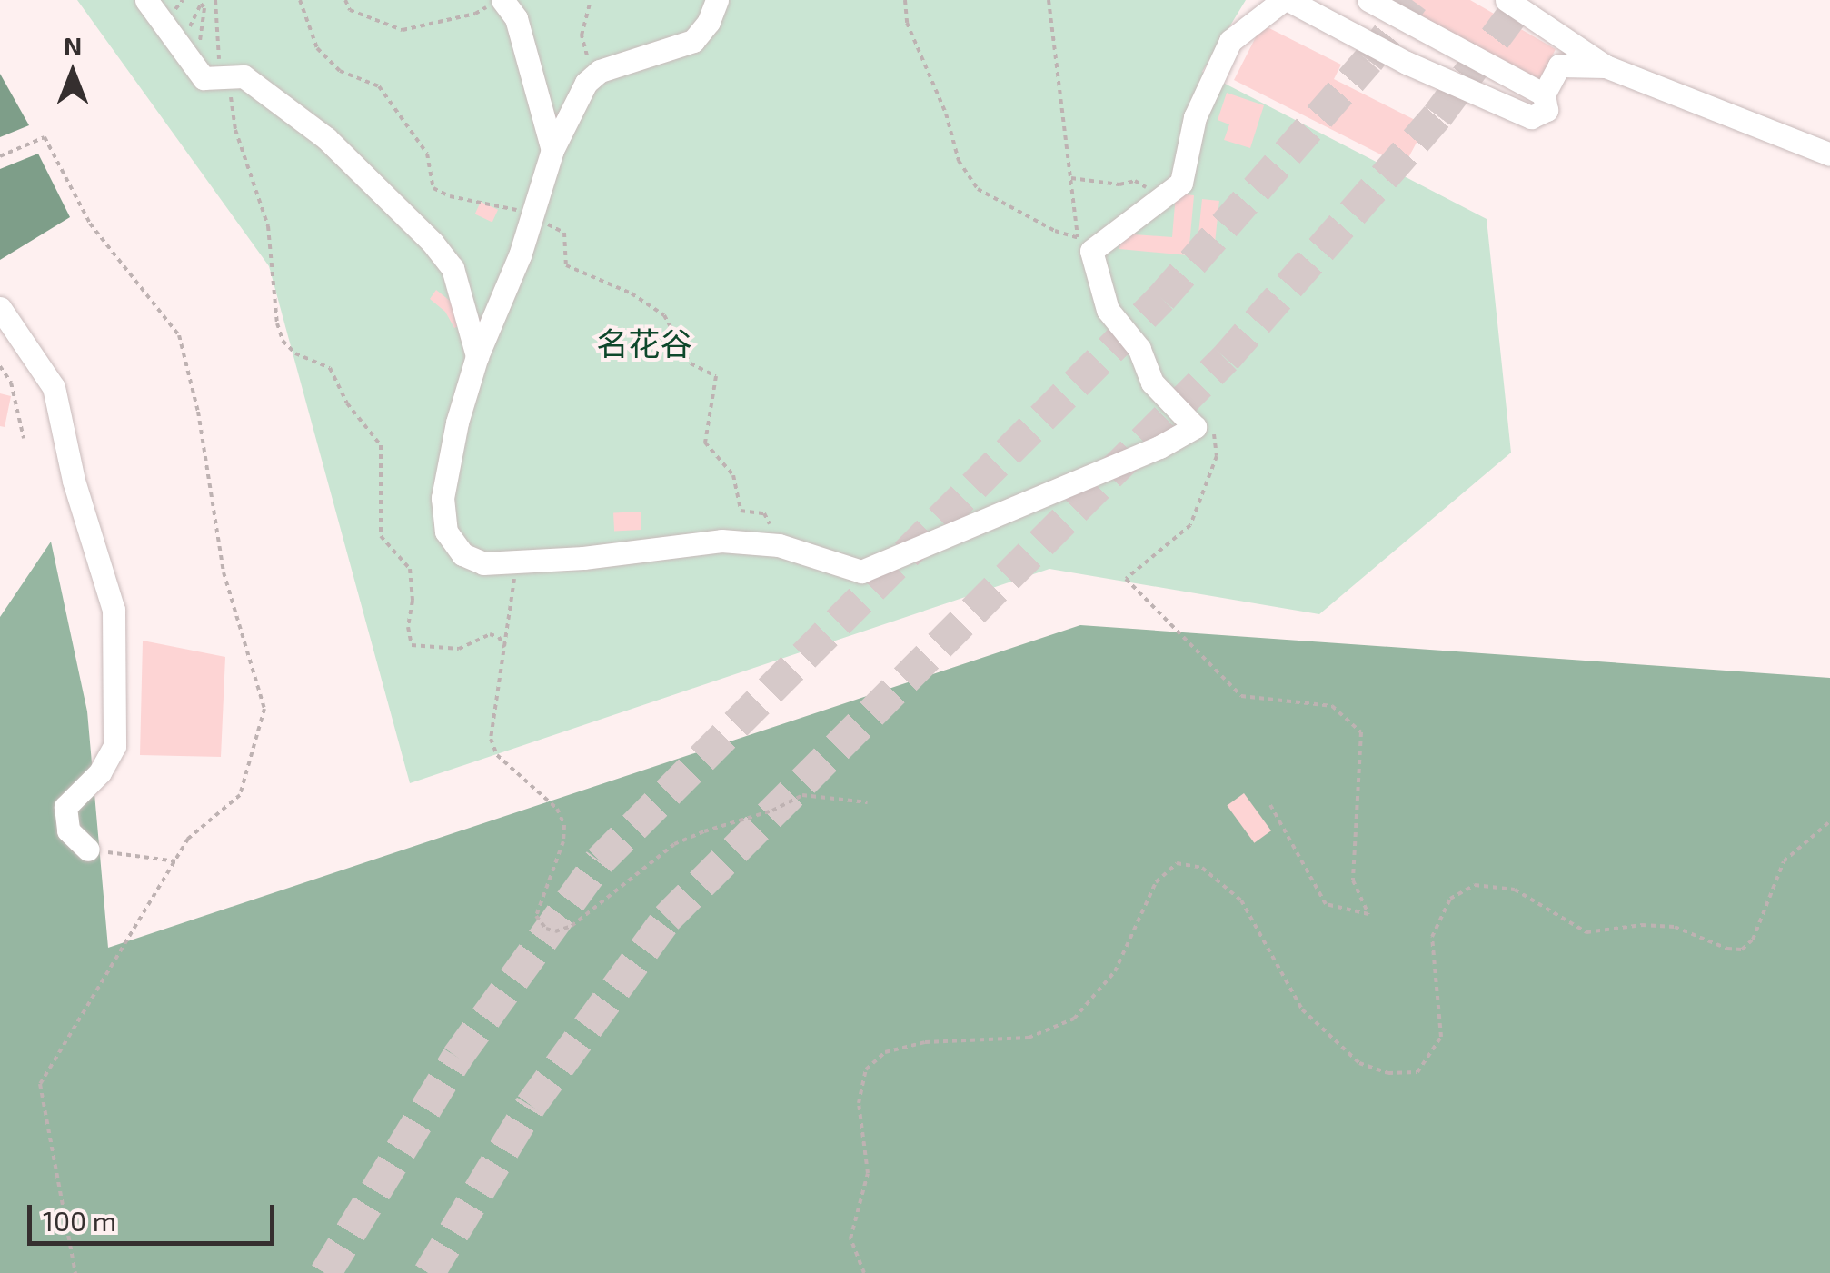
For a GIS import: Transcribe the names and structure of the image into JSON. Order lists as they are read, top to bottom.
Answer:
{
  "parks": ["名花谷"],
  "scale_bar": "100 m",
  "north": "top"
}
